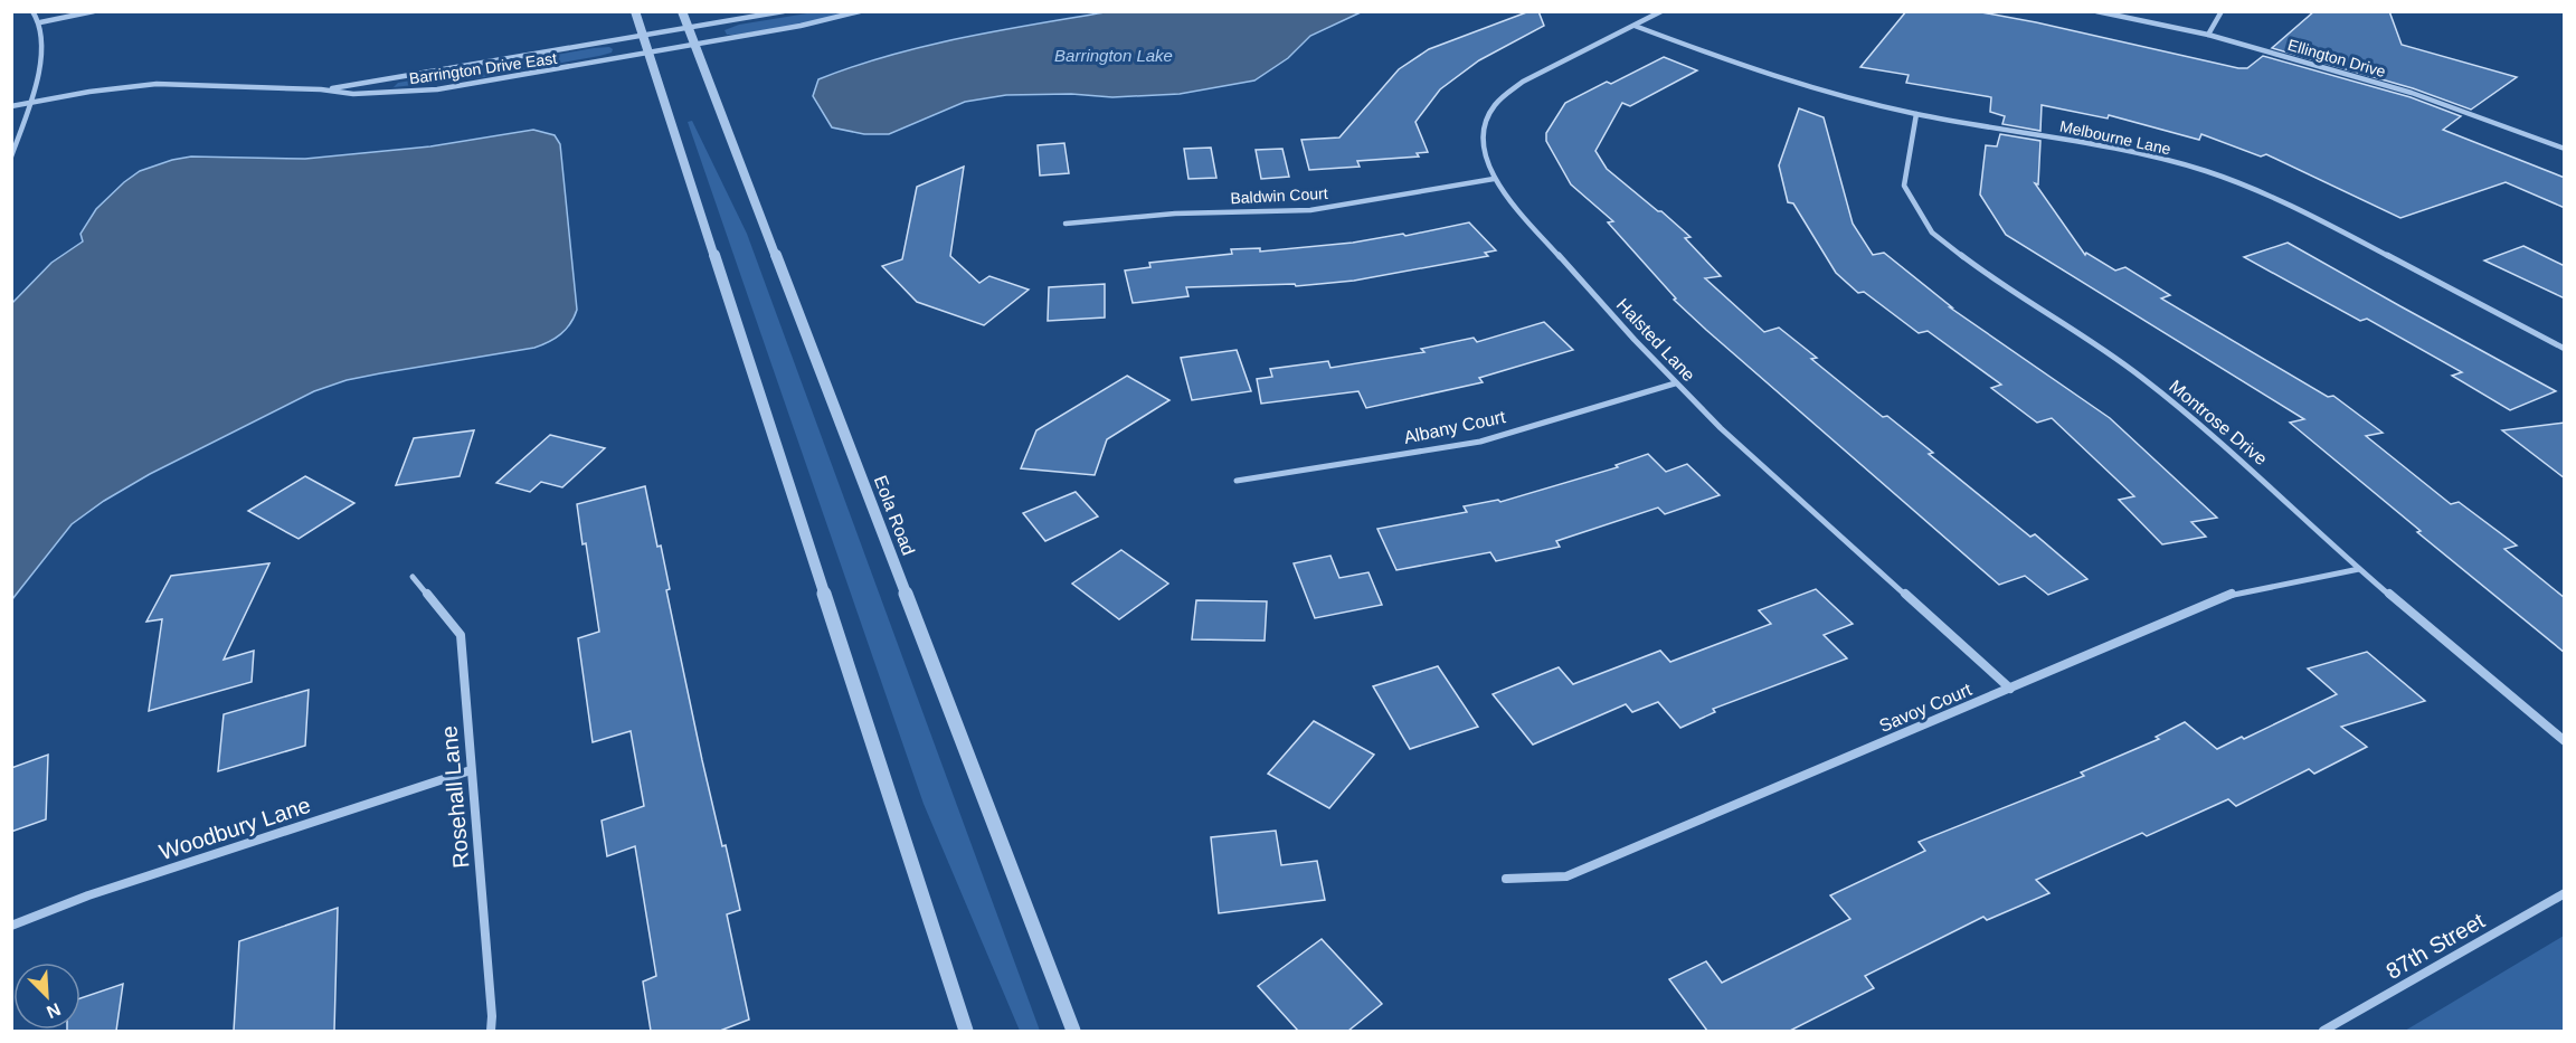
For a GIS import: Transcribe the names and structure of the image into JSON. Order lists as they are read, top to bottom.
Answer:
{
  "streets": {
    "street": [
      "Ellington Drive",
      "Barrington Drive East",
      "Melbourne Lane",
      "Baldwin Court",
      "Halsted Lane",
      "Montrose Drive",
      "Albany Court",
      "Eola Road",
      "Savoy Court",
      "Rosehall Lane",
      "Woodbury Lane",
      "87th Street"
    ]
  },
  "crossings": [
    ["Barrington Drive East", "Eola Road"],
    ["Melbourne Lane", "Halsted Lane"],
    ["Melbourne Lane", "Montrose Drive"],
    ["Baldwin Court", "Halsted Lane"],
    ["Halsted Lane", "Albany Court"],
    ["Halsted Lane", "Savoy Court"],
    ["Montrose Drive", "Savoy Court"],
    ["Rosehall Lane", "Woodbury Lane"]
  ],
  "water": ["Barrington Lake"],
  "north": "bottom right"
}
